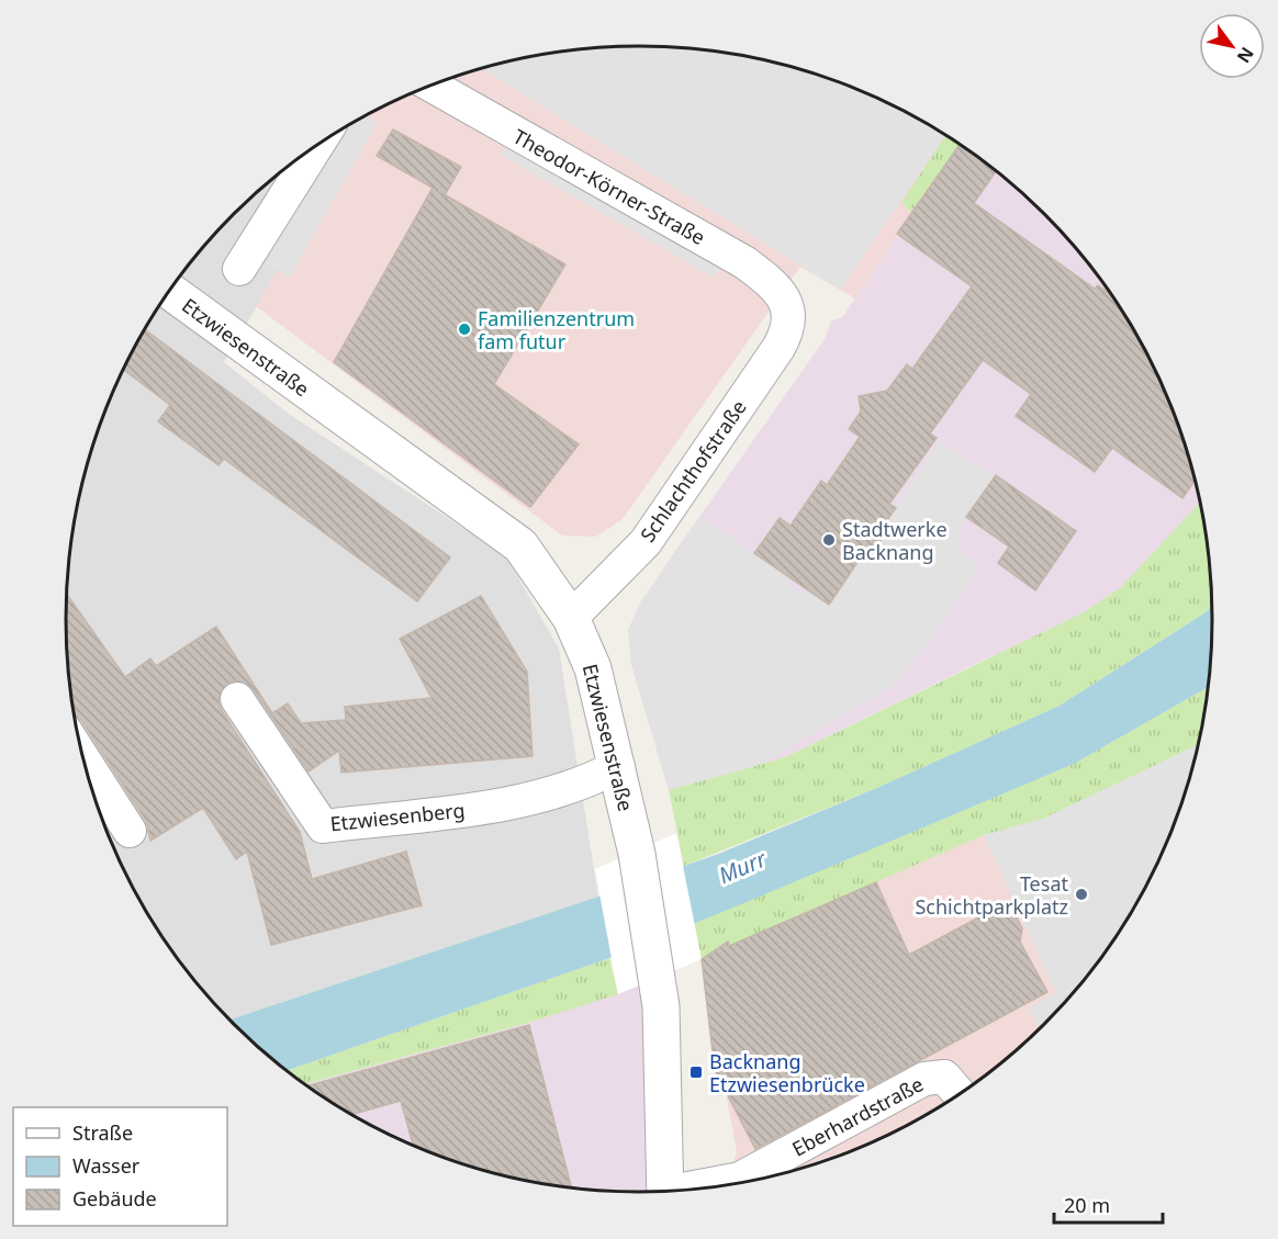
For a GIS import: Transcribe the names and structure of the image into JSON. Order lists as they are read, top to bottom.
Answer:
{
  "streets": {
    "street": [
      "Theodor-Körner-Straße",
      "Etzwiesenstraße",
      "Schlachthofstraße",
      "Etzwiesenberg",
      "Eberhardstraße"
    ]
  },
  "crossings": [
    ["Theodor-Körner-Straße", "Schlachthofstraße"],
    ["Etzwiesenstraße", "Schlachthofstraße"],
    ["Etzwiesenstraße", "Etzwiesenberg"]
  ],
  "water": ["Murr"],
  "places": {
    "other": ["Familienzentrum fam futur", "Stadtwerke Backnang", "Tesat Schichtparkplatz"],
    "transit": ["Backnang Etzwiesenbrücke"]
  },
  "legend": ["Straße", "Wasser", "Gebäude"],
  "scale_bar": "20 m",
  "north": "bottom right"
}
